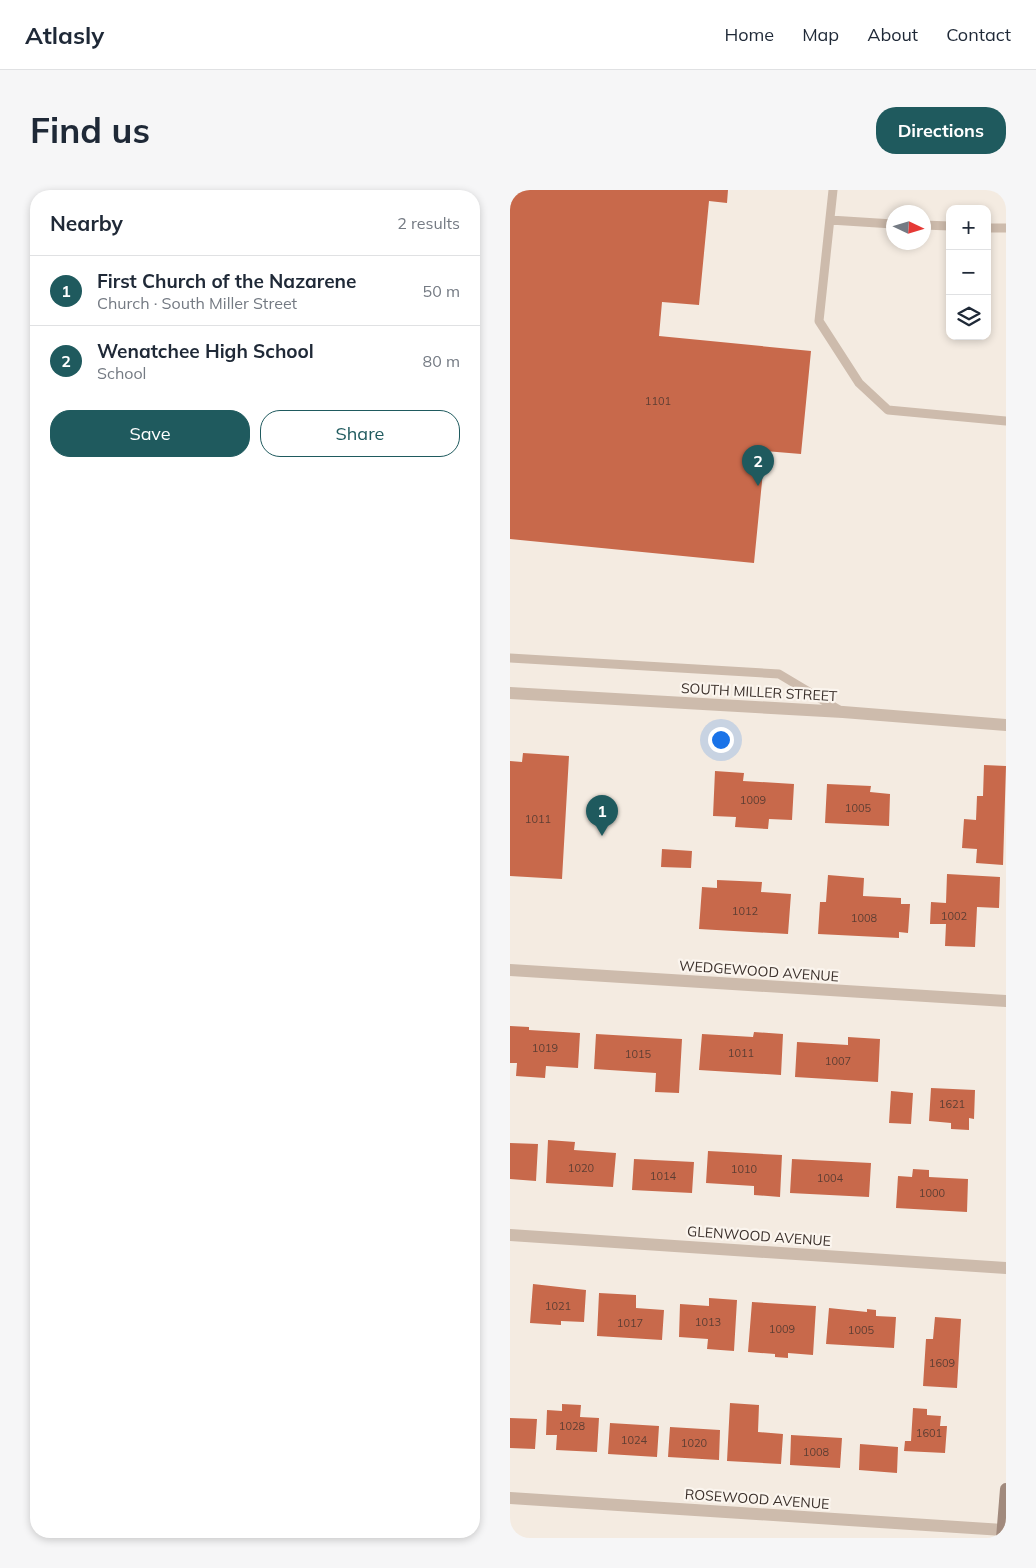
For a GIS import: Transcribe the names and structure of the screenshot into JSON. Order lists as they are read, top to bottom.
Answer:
{
  "streets": {
    "street": [
      "SOUTH MILLER STREET",
      "WEDGEWOOD AVENUE",
      "GLENWOOD AVENUE",
      "ROSEWOOD AVENUE"
    ]
  },
  "house_numbers": [
    "1101",
    "1009",
    "1005",
    "1011",
    "1012",
    "1002",
    "1008",
    "1019",
    "1011",
    "1015",
    "1007",
    "1621",
    "1020",
    "1010",
    "1014",
    "1004",
    "1000",
    "1021",
    "1013",
    "1017",
    "1009",
    "1005",
    "1609",
    "1028",
    "1601",
    "1024",
    "1020",
    "1008"
  ],
  "north": "right",
  "page": {
    "header": "Atlasly",
    "nav": [
      "Home",
      "Map",
      "About",
      "Contact"
    ],
    "buttons": [
      "Directions",
      ["Save", "Share"]
    ],
    "title": "Find us",
    "heading": ["Nearby", "2 results"],
    "map_buttons": ["+", "−"],
    "list": [
      {
        "mark": "1",
        "name": "First Church of the Nazarene",
        "note": "Church · South Miller Street",
        "value": "50 m"
      },
      {
        "mark": "2",
        "name": "Wenatchee High School",
        "note": "School",
        "value": "80 m"
      }
    ],
    "pins": ["2", "1"]
  }
}
